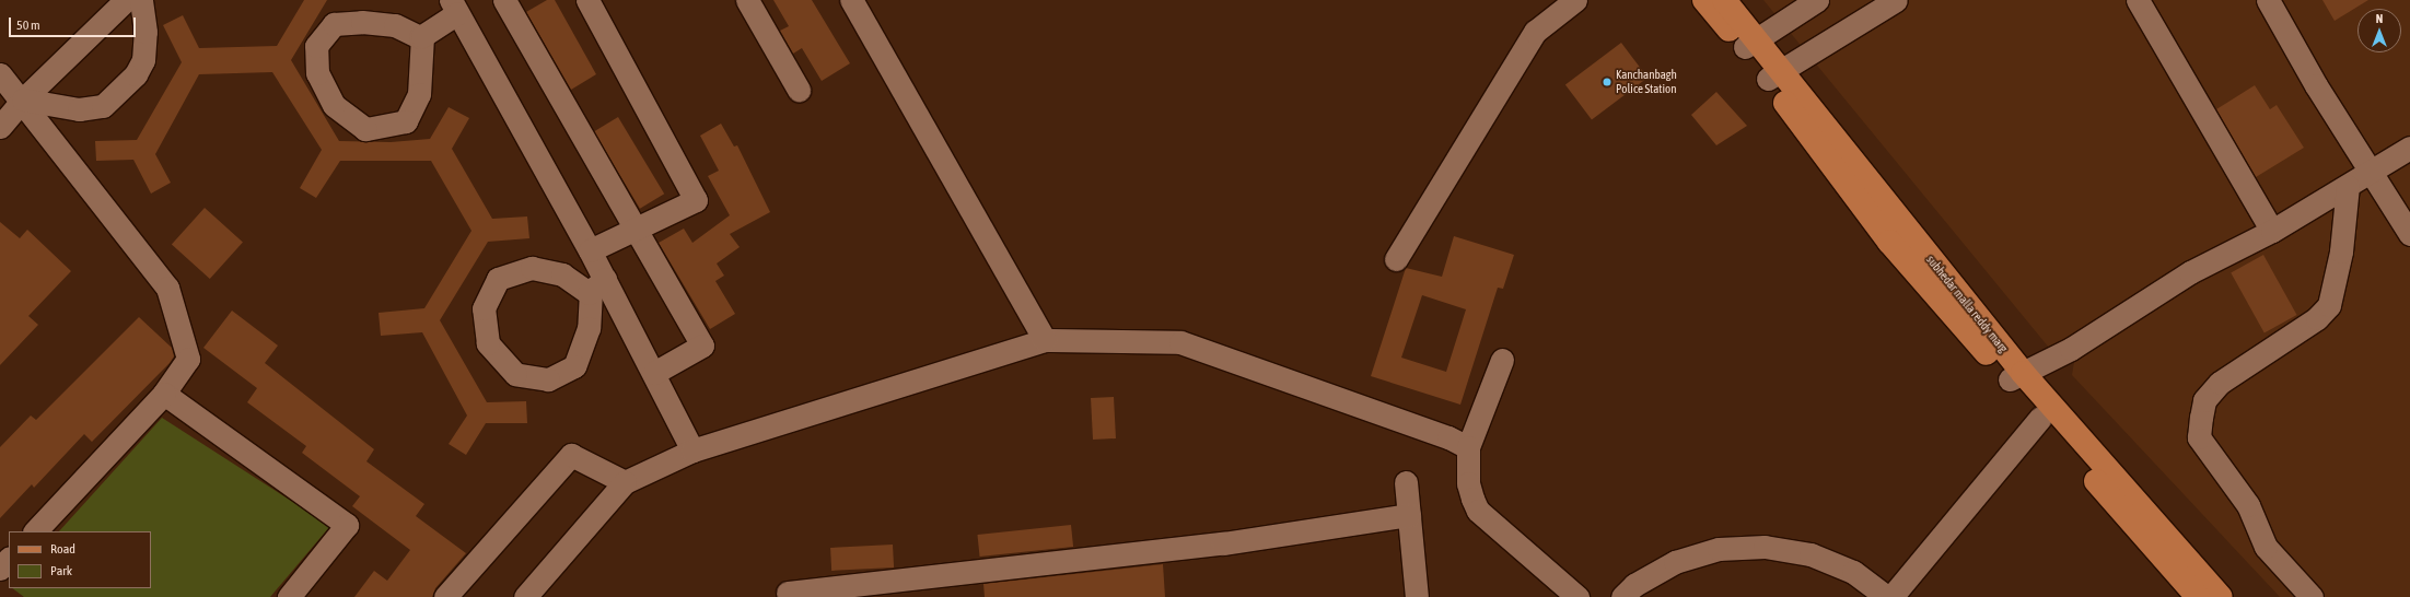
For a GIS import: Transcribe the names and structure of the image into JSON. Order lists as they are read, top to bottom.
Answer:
{
  "streets": {
    "main road": ["subhedar malla reddy marg"]
  },
  "places": ["Kanchanbagh Police Station"],
  "legend": ["Road", "Park"],
  "scale_bar": "50 m",
  "north": "top"
}
